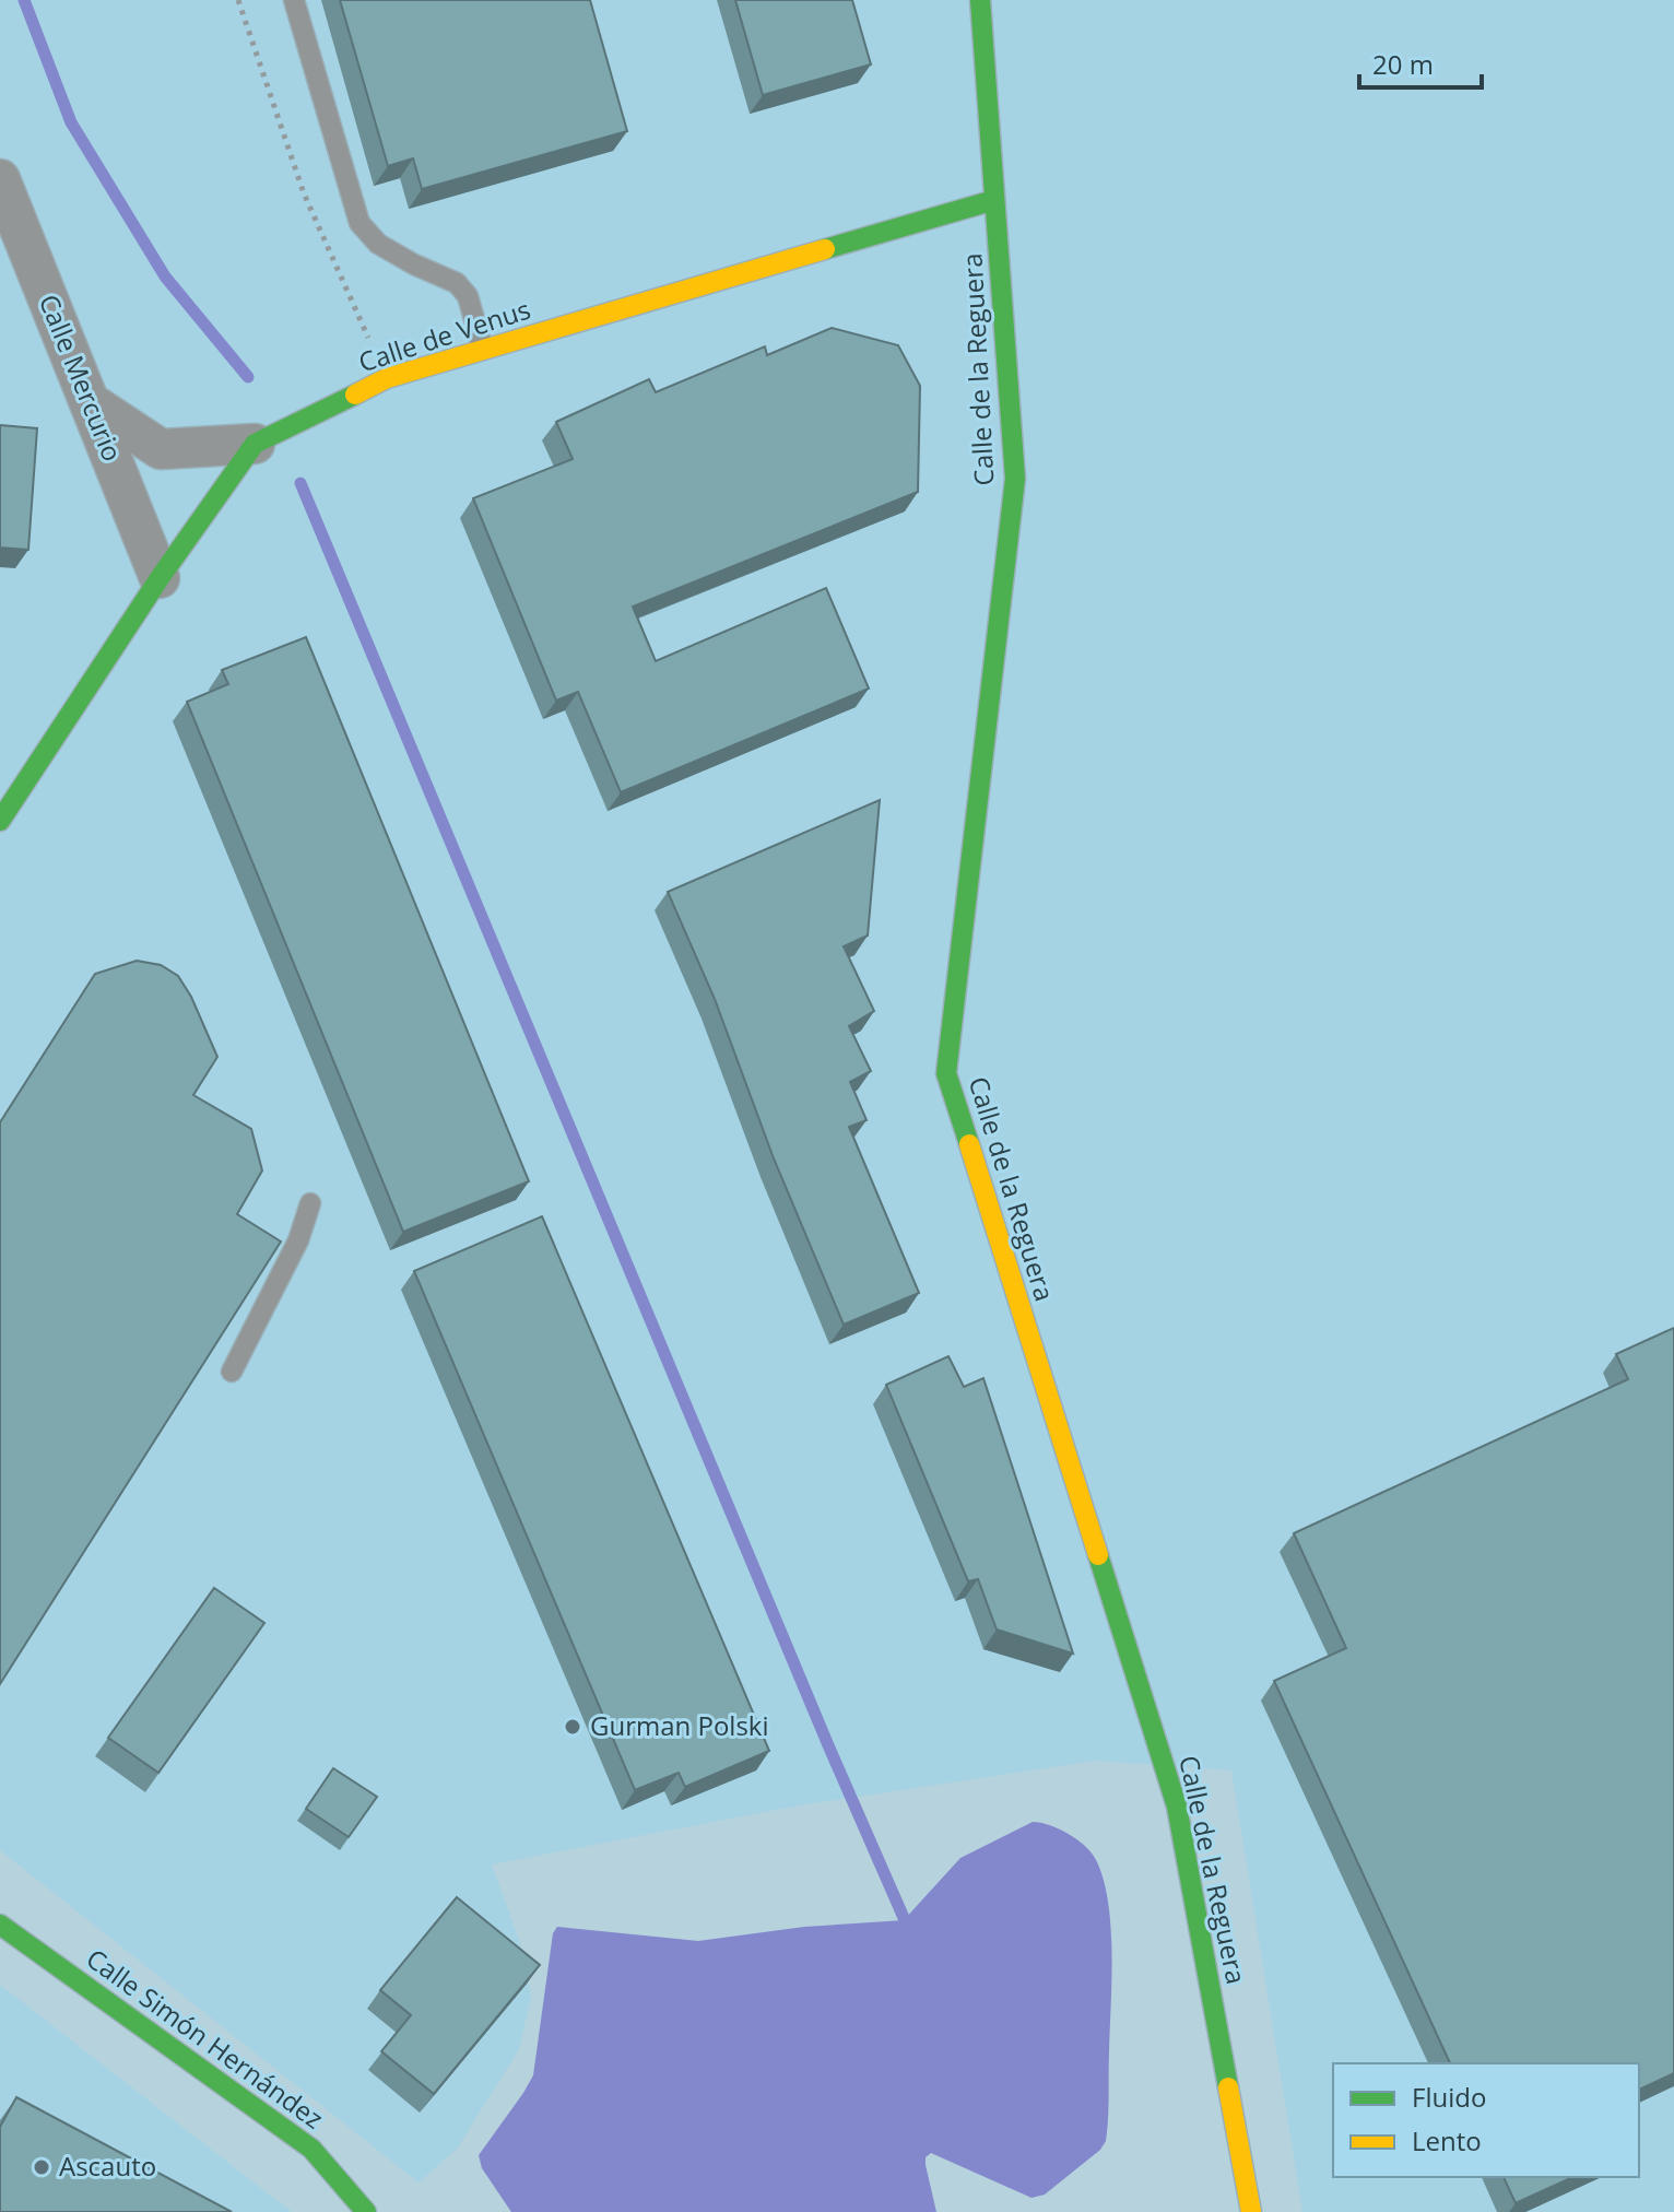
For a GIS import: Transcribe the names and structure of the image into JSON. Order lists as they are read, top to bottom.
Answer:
{
  "streets": {
    "street": [
      "Calle de Venus",
      "Calle de la Reguera",
      "Calle Mercurio",
      "Calle Simón Hernández"
    ]
  },
  "crossings": [
    ["Calle de Venus", "Calle de la Reguera"],
    ["Calle de Venus", "Calle Mercurio"]
  ],
  "places": ["Gurman Polski", "Ascauto"],
  "legend": ["Fluido", "Lento"],
  "scale_bar": "20 m"
}
